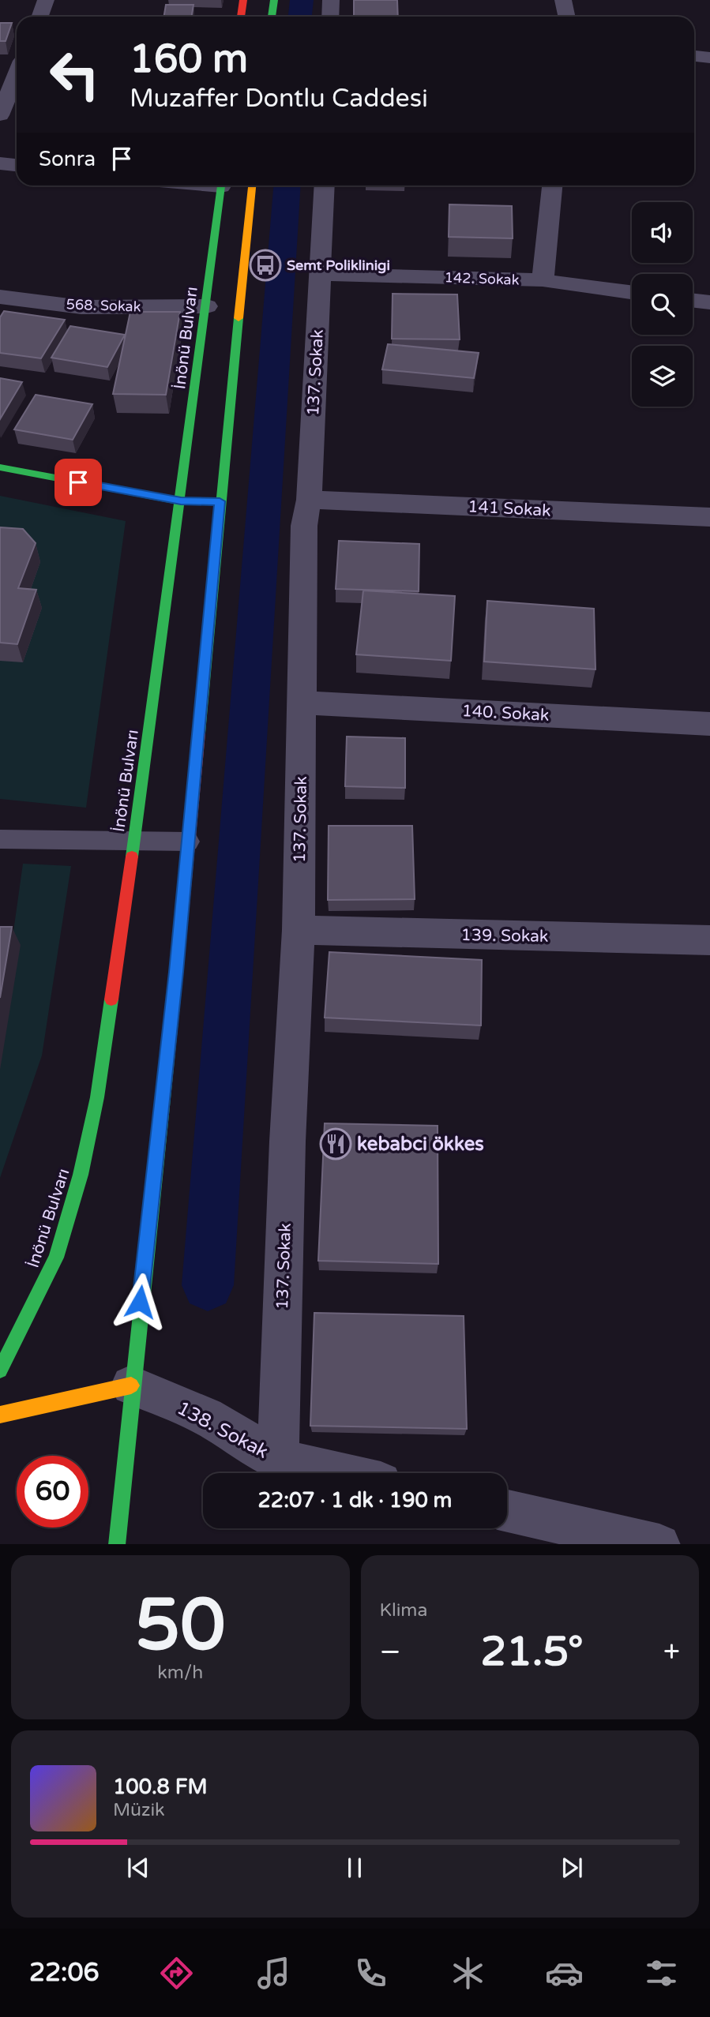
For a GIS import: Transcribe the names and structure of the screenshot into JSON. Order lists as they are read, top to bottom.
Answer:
{
  "streets": {
    "main road": ["İnönü Bulvarı"],
    "street": [
      "142. Sokak",
      "568. Sokak",
      "137. Sokak",
      "141 Sokak",
      "140. Sokak",
      "139. Sokak",
      "138. Sokak"
    ]
  },
  "crossings": [
    ["142. Sokak", "137. Sokak"],
    ["568. Sokak", "İnönü Bulvarı"],
    ["137. Sokak", "141 Sokak"],
    ["137. Sokak", "140. Sokak"],
    ["137. Sokak", "139. Sokak"],
    ["137. Sokak", "138. Sokak"]
  ],
  "places": {
    "bus stop": ["Semt Poliklinigi"],
    "restaurant": ["kebabci ökkes"]
  },
  "page": {
    "turn": ["160 m", "Muzaffer Dontlu Caddesi"],
    "then": "Sonra",
    "limit": "60",
    "trip": "22:07 · 1 dk · 190 m",
    "tile": [
      ["50", "km/h"],
      "Klima"
    ],
    "heat": ["−", "21.5°", "+"],
    "song": ["100.8 FM", "Müzik"],
    "tabs": "22:06"
  }
}
